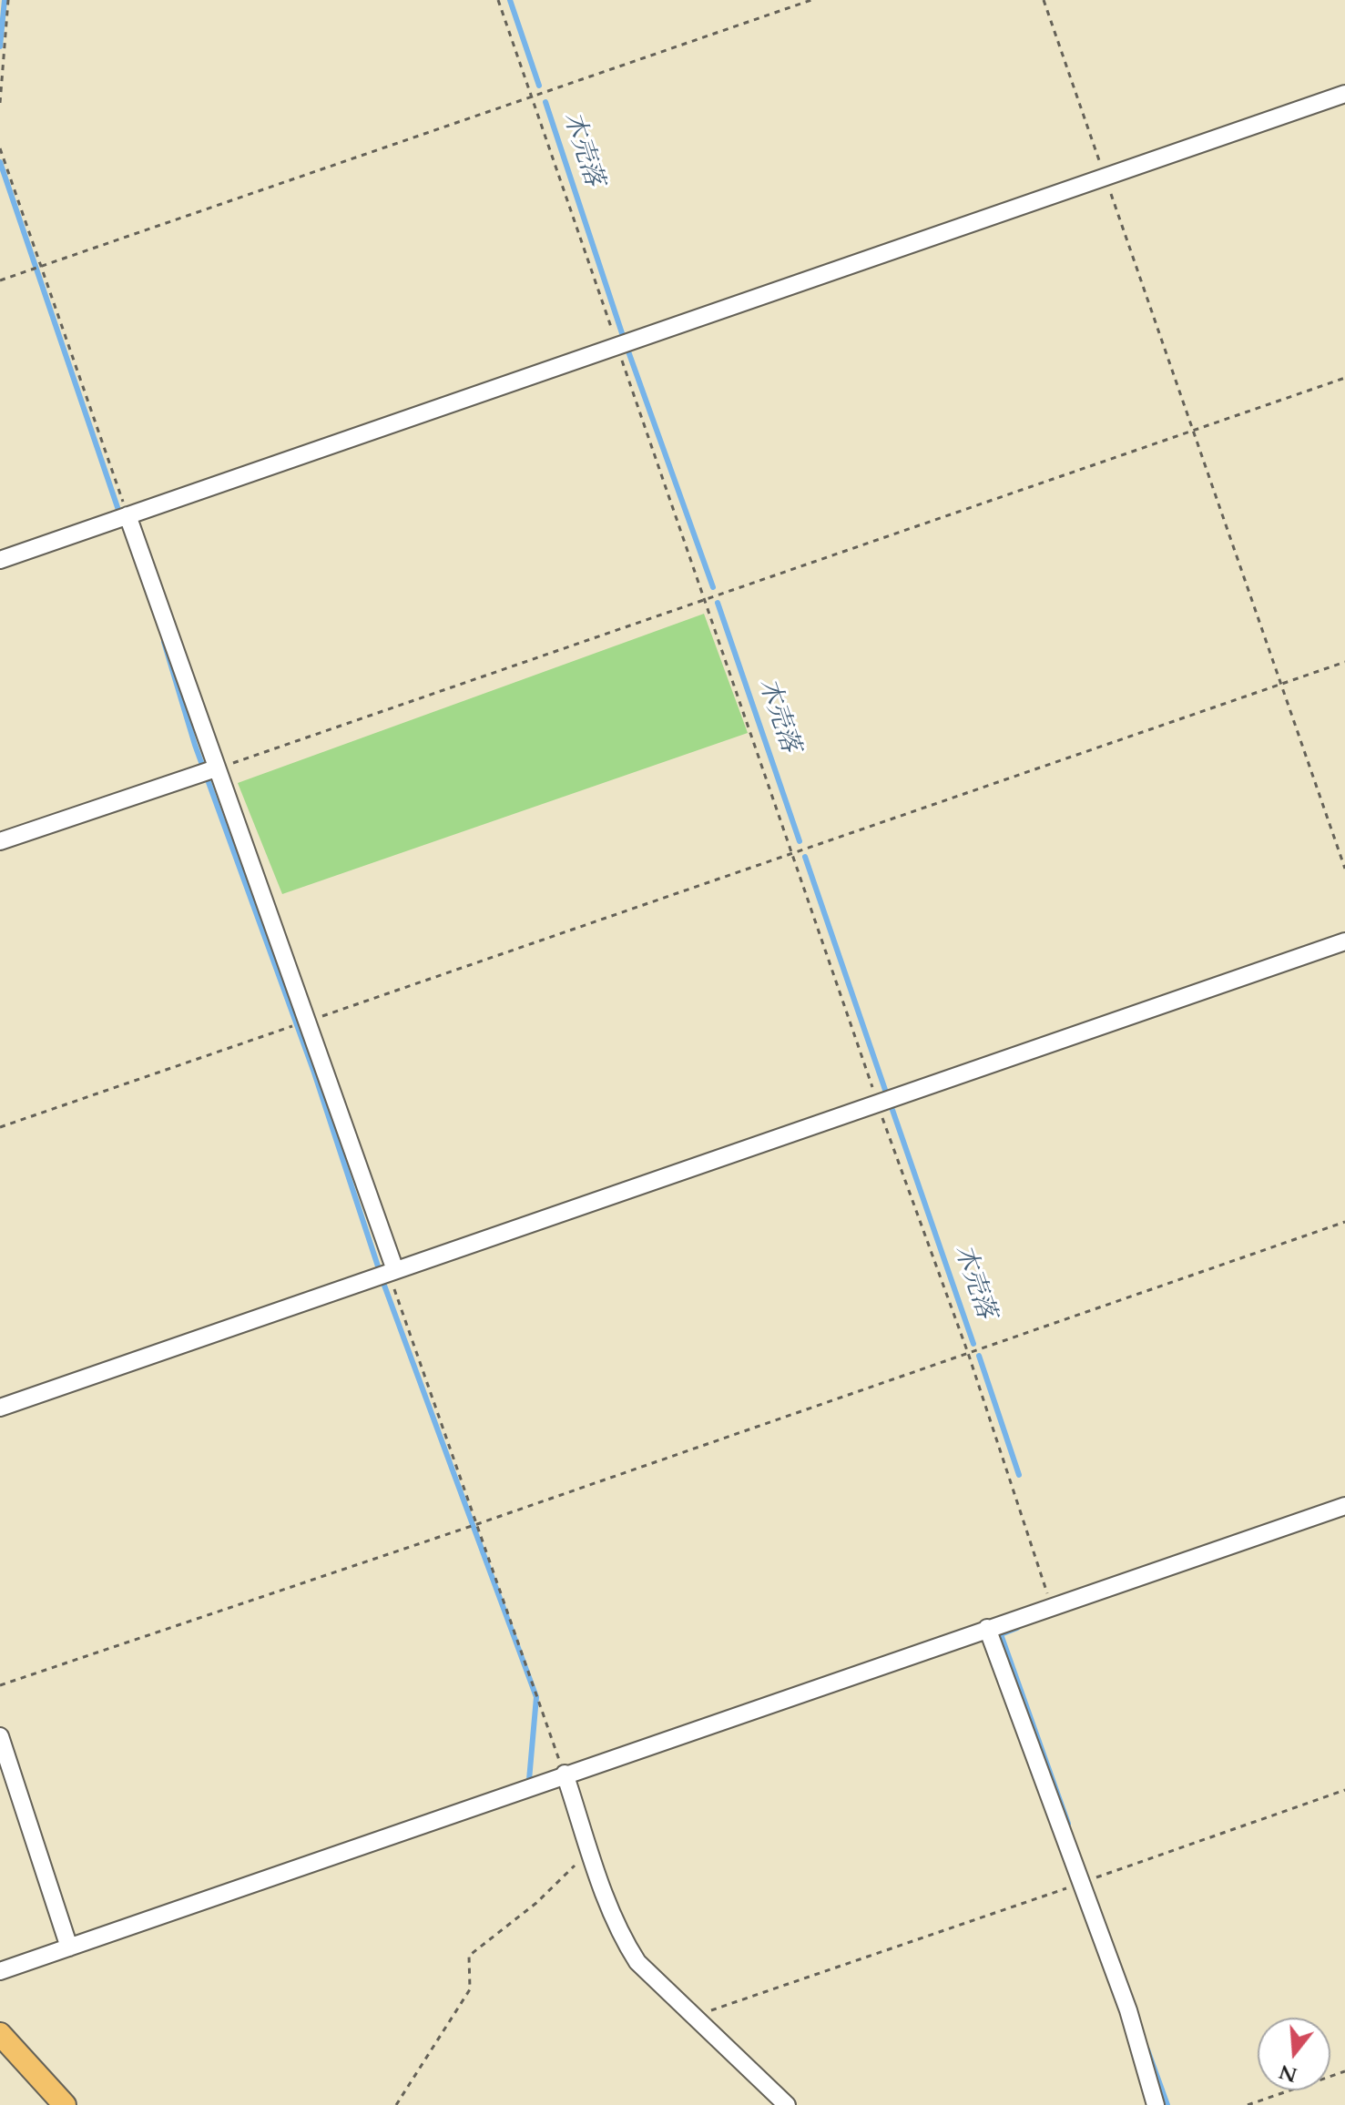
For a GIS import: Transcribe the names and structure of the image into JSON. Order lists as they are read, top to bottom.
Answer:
{
  "water": ["木売落"],
  "north": "bottom"
}
